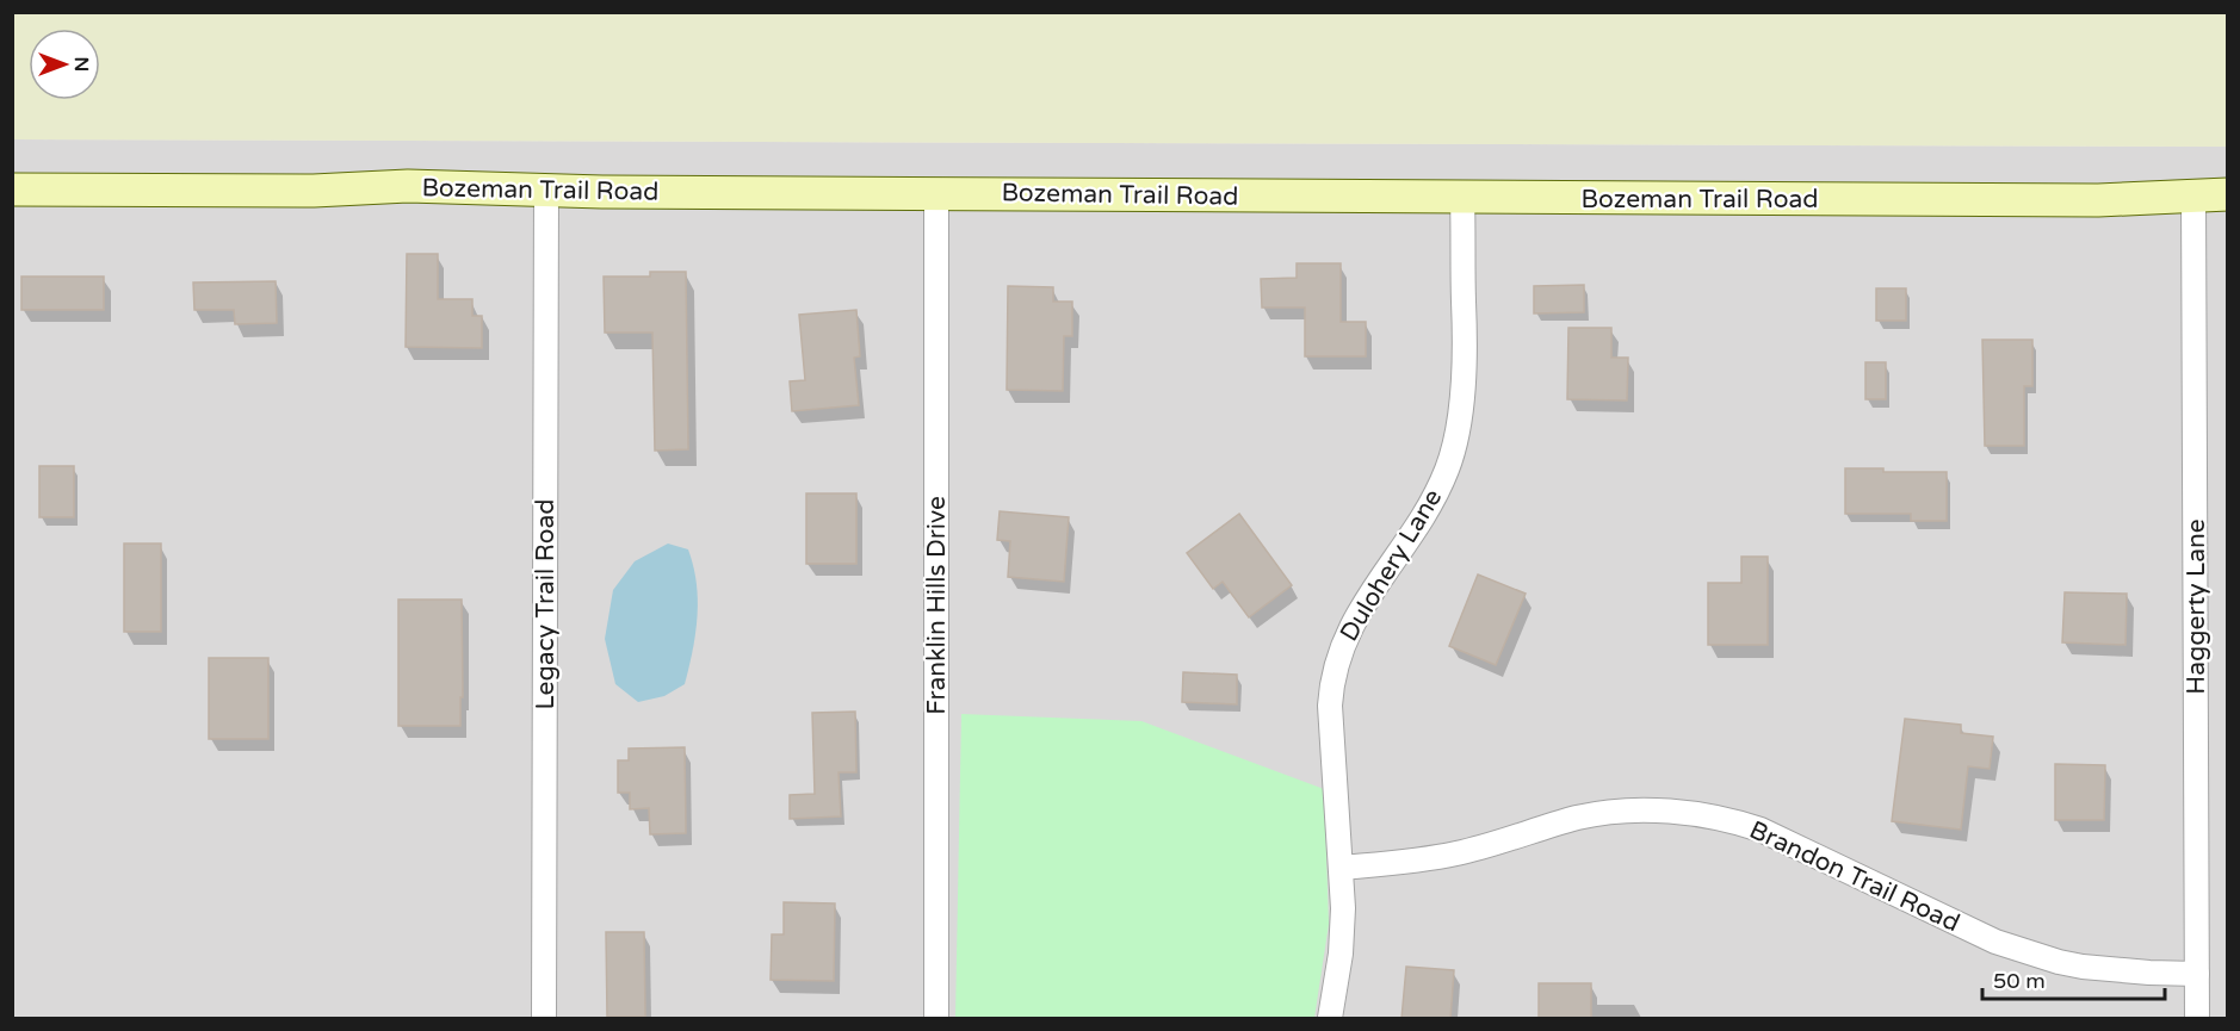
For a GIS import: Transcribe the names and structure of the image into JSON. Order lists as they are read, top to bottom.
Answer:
{
  "streets": {
    "street": [
      "Bozeman Trail Road",
      "Dulohery Lane",
      "Legacy Trail Road",
      "Franklin Hills Drive",
      "Haggerty Lane",
      "Brandon Trail Road"
    ]
  },
  "crossings": [
    ["Bozeman Trail Road", "Dulohery Lane"],
    ["Bozeman Trail Road", "Legacy Trail Road"],
    ["Bozeman Trail Road", "Franklin Hills Drive"],
    ["Bozeman Trail Road", "Haggerty Lane"],
    ["Dulohery Lane", "Brandon Trail Road"],
    ["Haggerty Lane", "Brandon Trail Road"]
  ],
  "scale_bar": "50 m",
  "north": "right"
}
